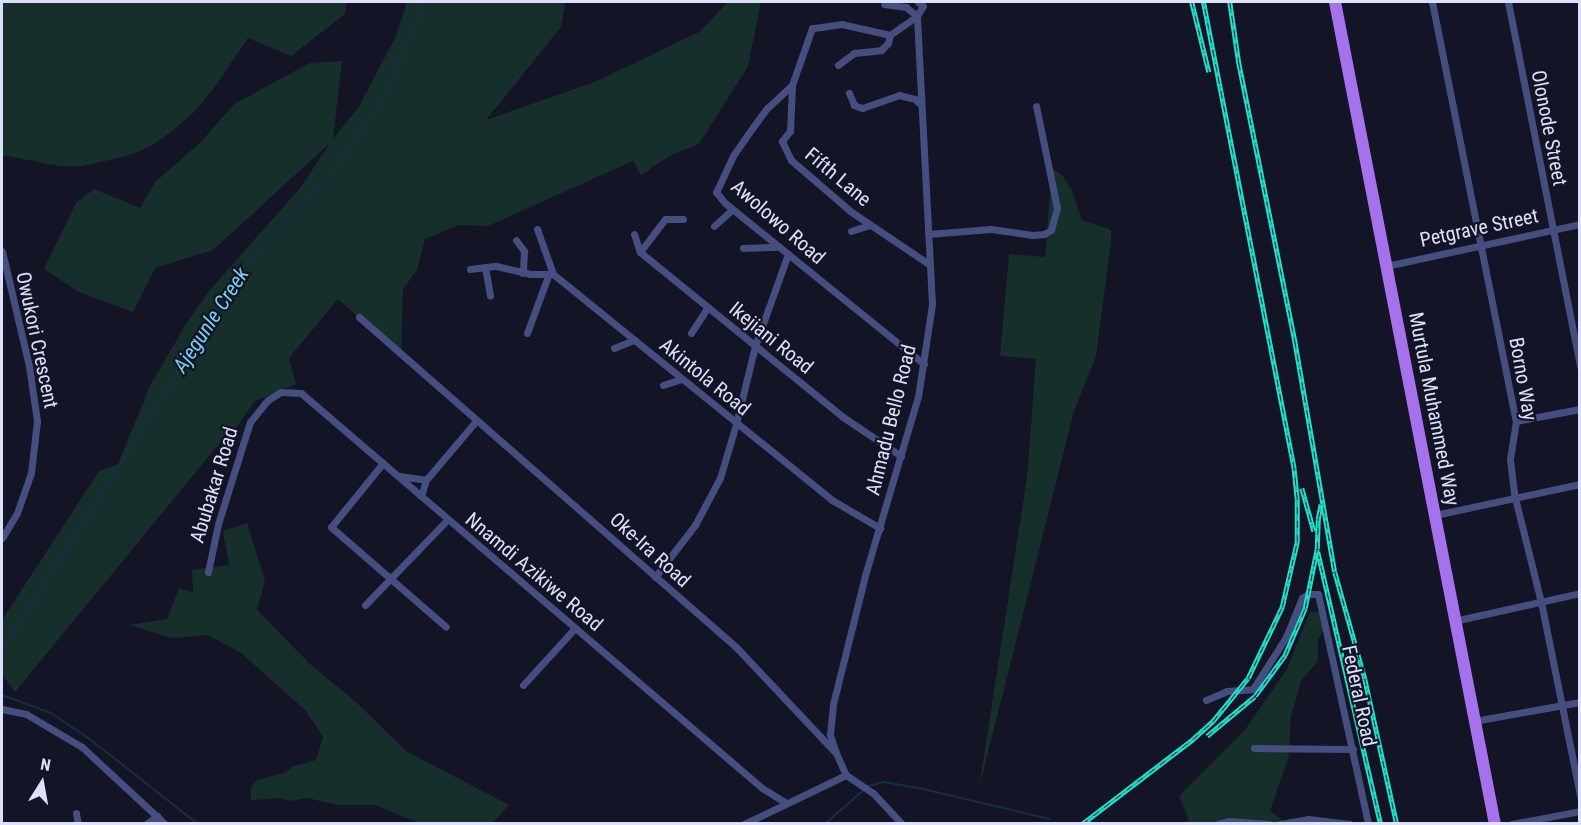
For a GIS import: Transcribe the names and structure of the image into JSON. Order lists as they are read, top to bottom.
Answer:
{
  "streets": {
    "main road": ["Murtula Muhammed Way"],
    "street": [
      "Olonode Street",
      "Fifth Lane",
      "Awolowo Road",
      "Petgrave Street",
      "Ikejiani Road",
      "Owukori Crescent",
      "Akintola Road",
      "Borno Way",
      "Ahmadu Bello Road",
      "Abubakar Road",
      "Oke-Ira Road",
      "Nnamdi Azikiwe Road",
      "Federal Road"
    ]
  },
  "crossings": [
    ["Olonode Street", "Petgrave Street"],
    ["Fifth Lane", "Awolowo Road"],
    ["Fifth Lane", "Ahmadu Bello Road"],
    ["Awolowo Road", "Ahmadu Bello Road"],
    ["Petgrave Street", "Borno Way"],
    ["Petgrave Street", "Murtula Muhammed Way"],
    ["Ikejiani Road", "Ahmadu Bello Road"],
    ["Akintola Road", "Ahmadu Bello Road"],
    ["Ahmadu Bello Road", "Oke-Ira Road"],
    ["Abubakar Road", "Nnamdi Azikiwe Road"]
  ],
  "water": ["Ajegunle Creek"],
  "north": "top"
}
